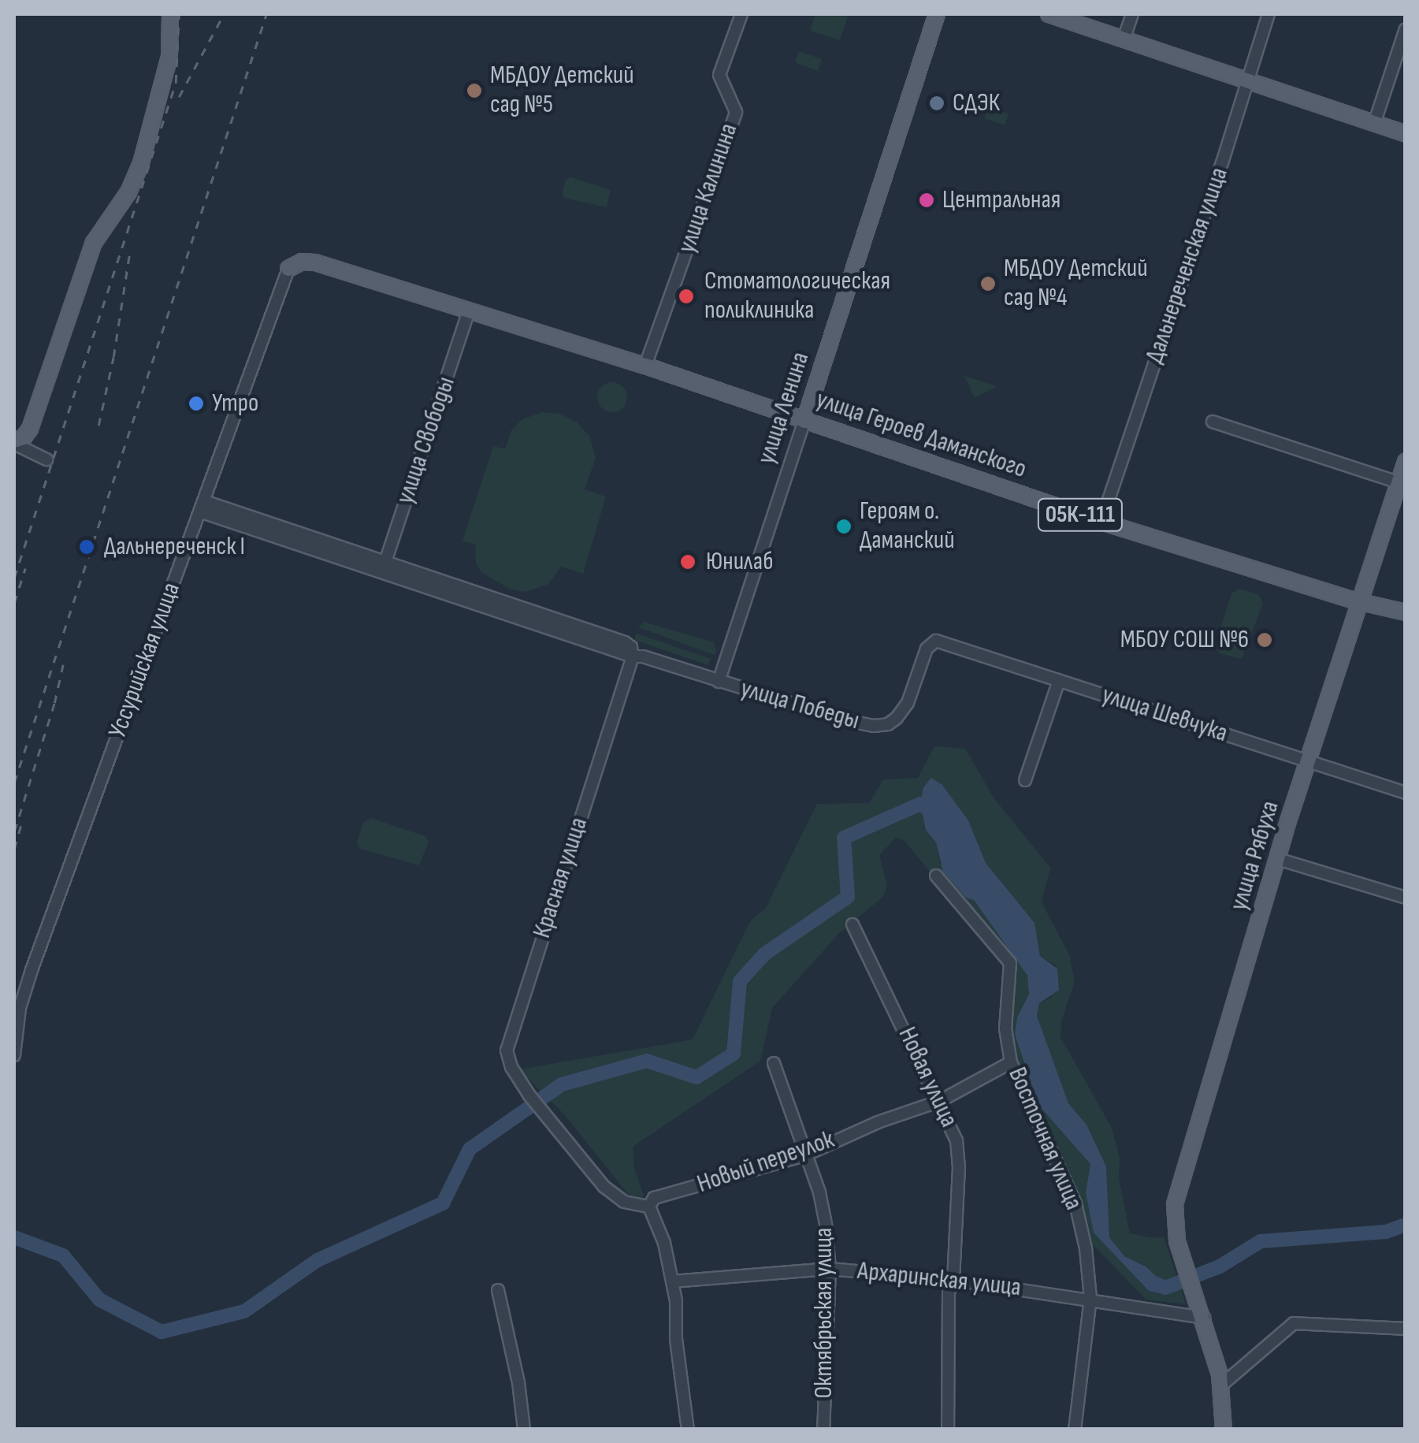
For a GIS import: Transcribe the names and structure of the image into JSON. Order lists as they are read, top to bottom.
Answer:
{
  "streets": {
    "main road": [
      "улица Ленина",
      "улица Героев Даманского",
      "05К-111",
      "улица Рябуха"
    ],
    "street": [
      "улица Калинина",
      "Дальнереченская улица",
      "улица Свободы",
      "Уссурийская улица",
      "улица Победы",
      "улица Шевчука",
      "Красная улица",
      "Новая улица",
      "Восточная улица",
      "Новый переулок",
      "Архаринская улица",
      "Октябрьская улица"
    ]
  },
  "crossings": [
    ["улица Калинина", "улица Героев Даманского"],
    ["улица Ленина", "улица Героев Даманского"],
    ["улица Ленина", "улица Победы"],
    ["улица Героев Даманского", "улица Свободы"],
    ["улица Героев Даманского", "Уссурийская улица"],
    ["улица Героев Даманского", "улица Рябуха"],
    ["улица Победы", "улица Шевчука"],
    ["улица Шевчука", "улица Рябуха"],
    ["улица Рябуха", "Архаринская улица"],
    ["Красная улица", "Новый переулок"],
    ["Новая улица", "Новый переулок"],
    ["Новая улица", "Архаринская улица"],
    ["Восточная улица", "Новый переулок"],
    ["Восточная улица", "Архаринская улица"],
    ["Новый переулок", "Октябрьская улица"],
    ["Архаринская улица", "Октябрьская улица"]
  ],
  "places": [
    "МБДОУ Детский сад №5",
    "СДЭК",
    "Центральная",
    "МБДОУ Детский сад №4",
    "Стоматологическая поликлиника",
    "Утро",
    "Героям о. Даманский",
    "Дальнереченск I",
    "Юнилаб",
    "МБОУ СОШ №6"
  ]
}
